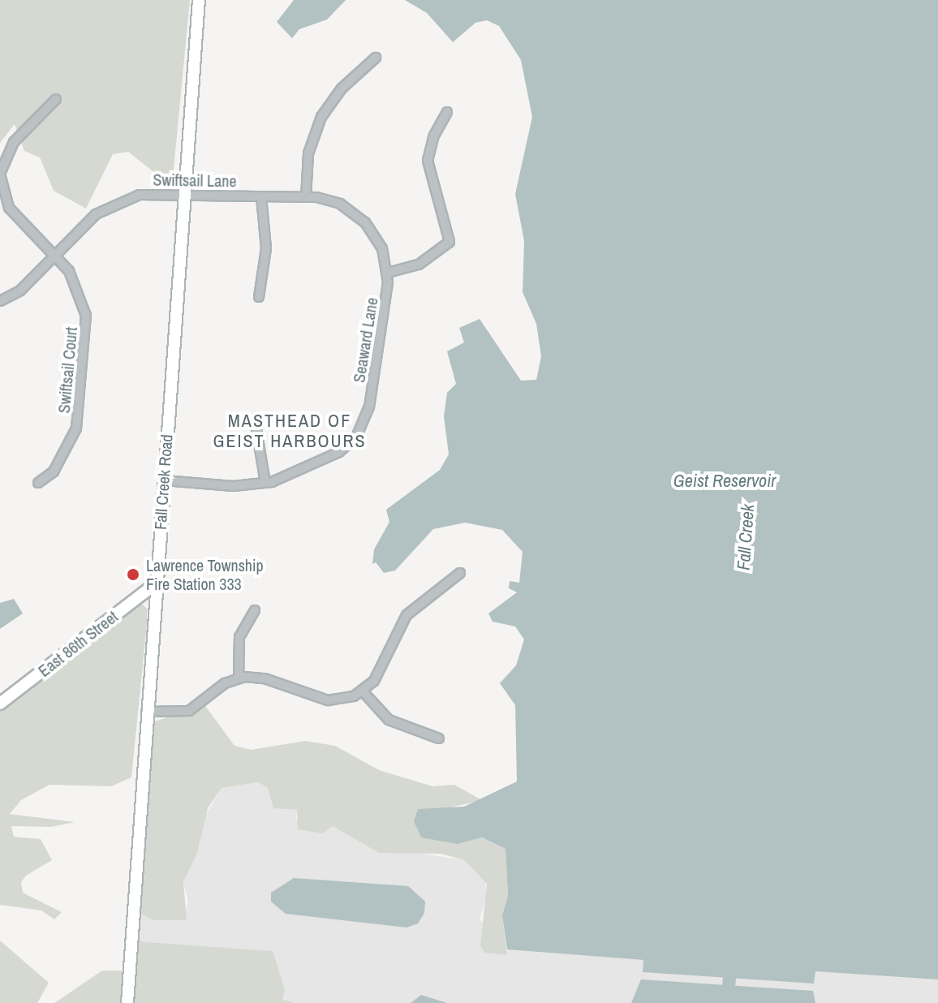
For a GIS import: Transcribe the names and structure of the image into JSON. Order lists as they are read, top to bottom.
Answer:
{
  "streets": {
    "main road": ["Fall Creek Road", "East 86th Street"],
    "street": ["Swiftsail Lane", "Seaward Lane", "Swiftsail Court"]
  },
  "crossings": [
    ["Swiftsail Lane", "Seaward Lane"],
    ["Swiftsail Lane", "Swiftsail Court"],
    ["Swiftsail Lane", "Fall Creek Road"],
    ["Seaward Lane", "Fall Creek Road"],
    ["Fall Creek Road", "East 86th Street"]
  ],
  "districts": ["MASTHEAD OF GEIST HARBOURS"],
  "water": ["Geist Reservoir", "Fall Creek"],
  "places": ["Lawrence Township Fire Station 333"]
}
